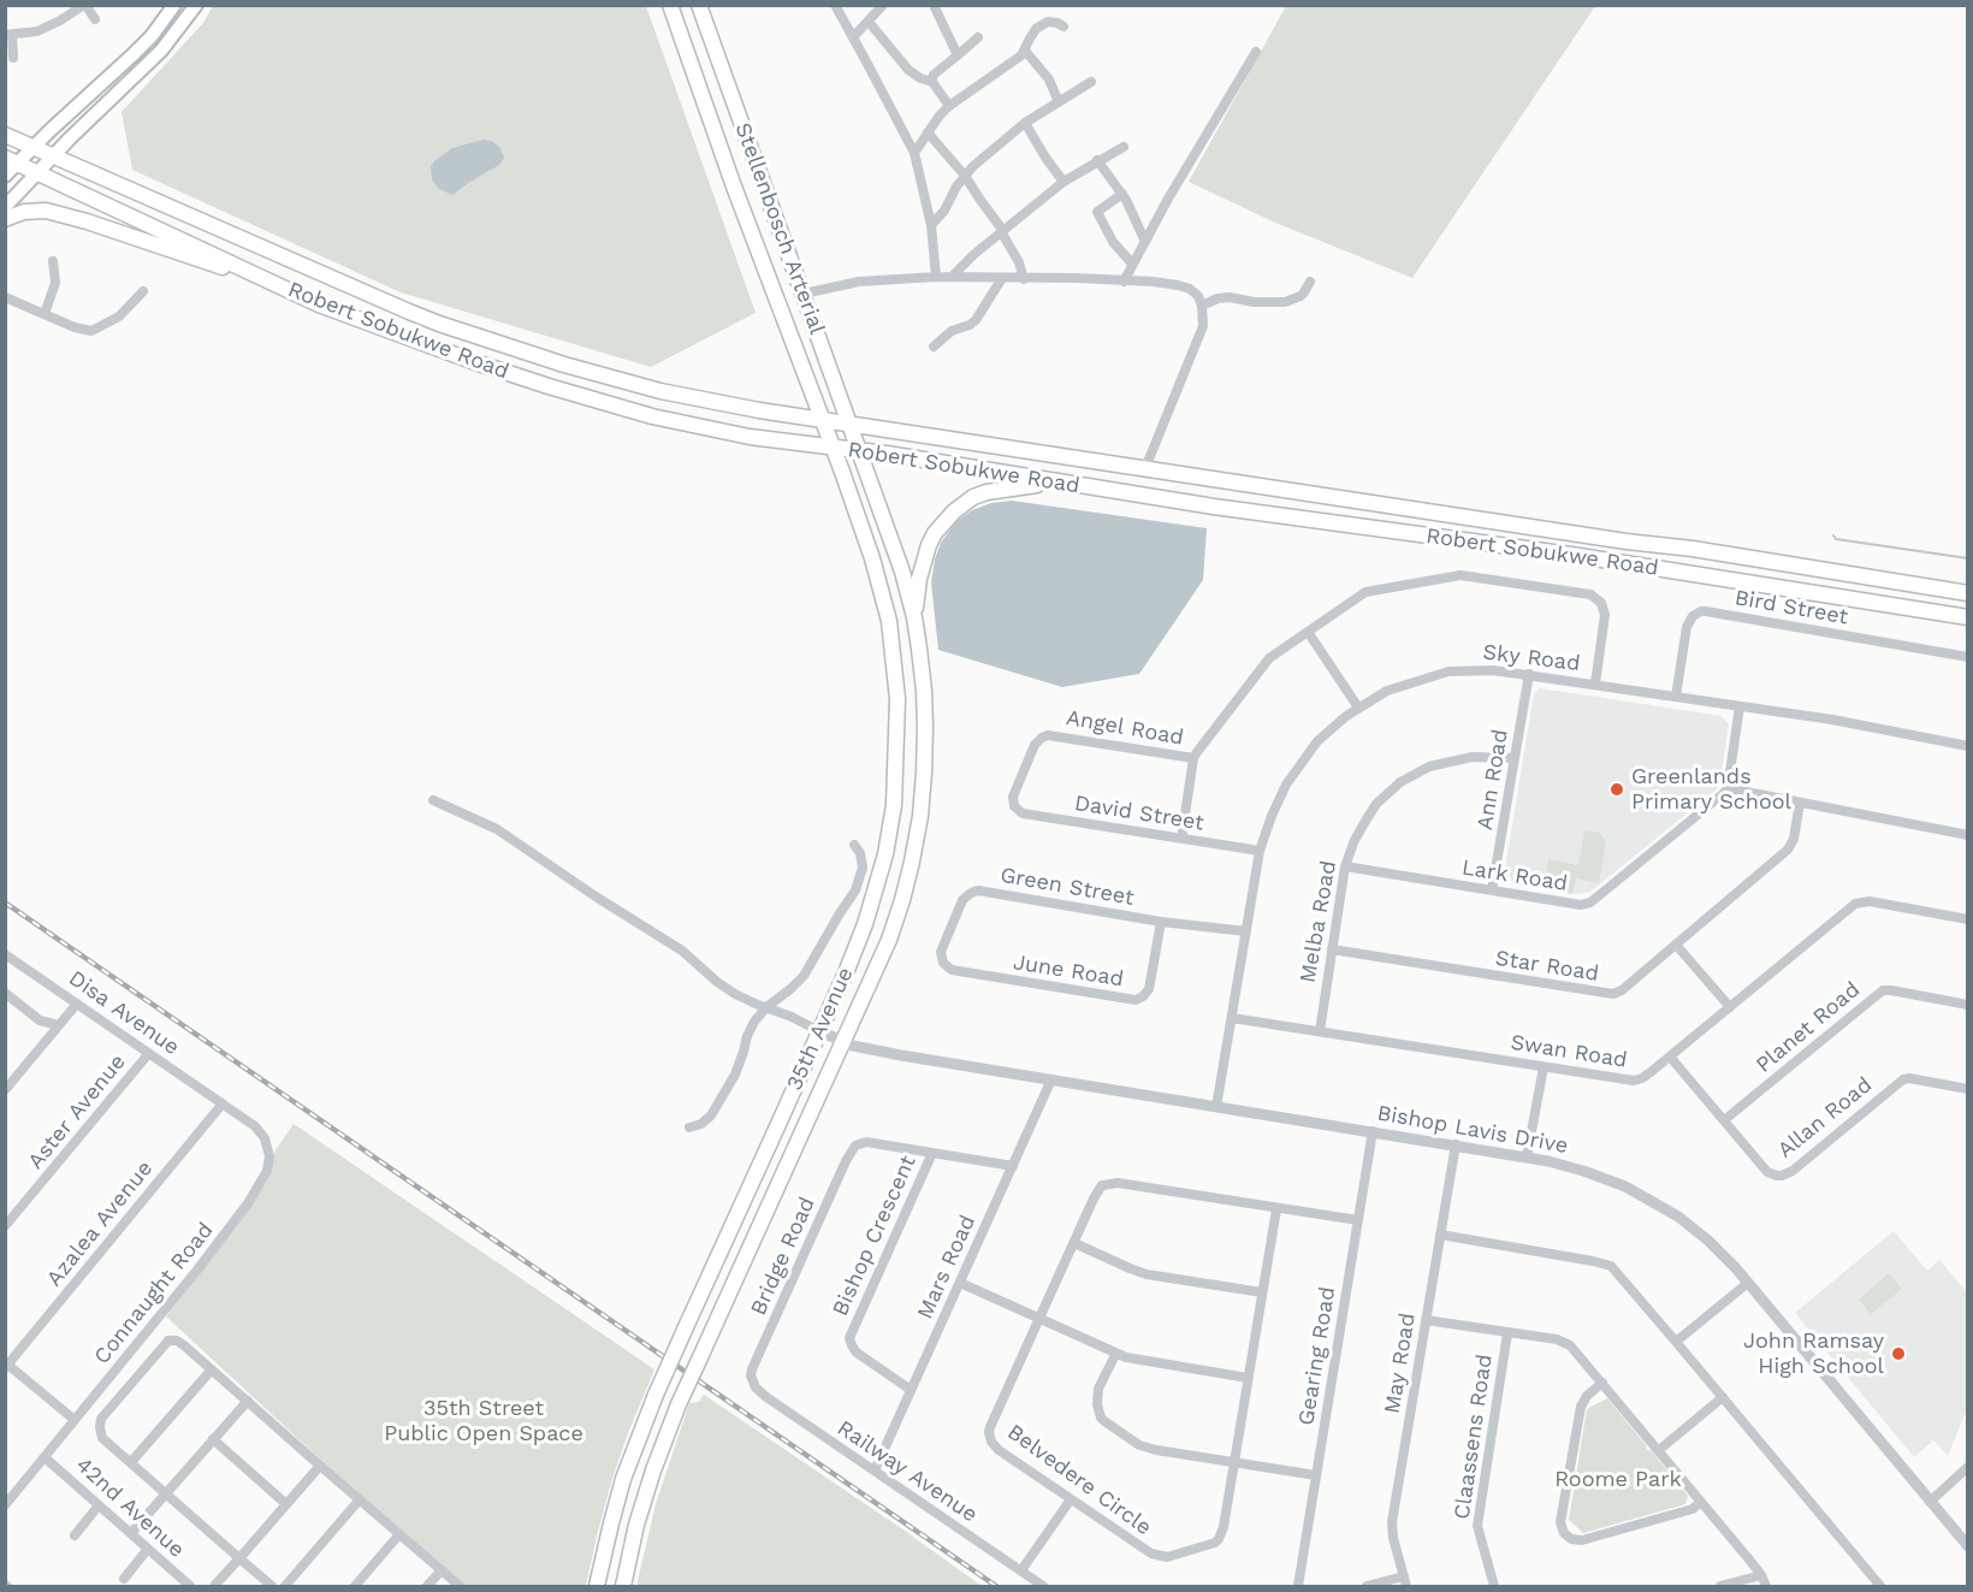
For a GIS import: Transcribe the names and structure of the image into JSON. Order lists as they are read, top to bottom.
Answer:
{
  "streets": {
    "main road": ["Stellenbosch Arterial", "Robert Sobukwe Road", "35th Avenue"],
    "street": [
      "Bird Street",
      "Sky Road",
      "Angel Road",
      "Ann Road",
      "David Street",
      "Lark Road",
      "Green Street",
      "Melba Road",
      "Star Road",
      "June Road",
      "Disa Avenue",
      "Planet Road",
      "Swan Road",
      "Aster Avenue",
      "Allan Road",
      "Bishop Lavis Drive",
      "Azalea Avenue",
      "Bishop Crescent",
      "Bridge Road",
      "Mars Road",
      "Connaught Road",
      "Gearing Road",
      "May Road",
      "Claassens Road",
      "Railway Avenue",
      "Belvedere Circle",
      "42nd Avenue"
    ]
  },
  "crossings": [
    ["Stellenbosch Arterial", "Robert Sobukwe Road"],
    ["Stellenbosch Arterial", "35th Avenue"],
    ["Robert Sobukwe Road", "35th Avenue"],
    ["Bird Street", "Sky Road"],
    ["Sky Road", "Ann Road"],
    ["Sky Road", "David Street"],
    ["Sky Road", "Green Street"],
    ["Sky Road", "Swan Road"],
    ["Sky Road", "Bishop Lavis Drive"],
    ["Angel Road", "David Street"],
    ["Ann Road", "Lark Road"],
    ["Ann Road", "Melba Road"],
    ["Lark Road", "Melba Road"],
    ["Green Street", "June Road"],
    ["Melba Road", "Star Road"],
    ["Melba Road", "Swan Road"],
    ["Disa Avenue", "Aster Avenue"],
    ["Disa Avenue", "Azalea Avenue"],
    ["Disa Avenue", "Connaught Road"],
    ["Planet Road", "Allan Road"],
    ["35th Avenue", "Bishop Lavis Drive"],
    ["Swan Road", "Allan Road"],
    ["Bishop Lavis Drive", "Mars Road"],
    ["Bishop Lavis Drive", "Gearing Road"],
    ["Bishop Lavis Drive", "May Road"],
    ["Azalea Avenue", "Connaught Road"],
    ["Bishop Crescent", "Bridge Road"],
    ["Bishop Crescent", "Mars Road"],
    ["Bridge Road", "Railway Avenue"],
    ["Mars Road", "Railway Avenue"],
    ["Connaught Road", "42nd Avenue"],
    ["Gearing Road", "Belvedere Circle"]
  ],
  "parks": ["35th Street Public Open Space", "Roome Park"],
  "places": ["Greenlands Primary School", "John Ramsay High School"]
}
